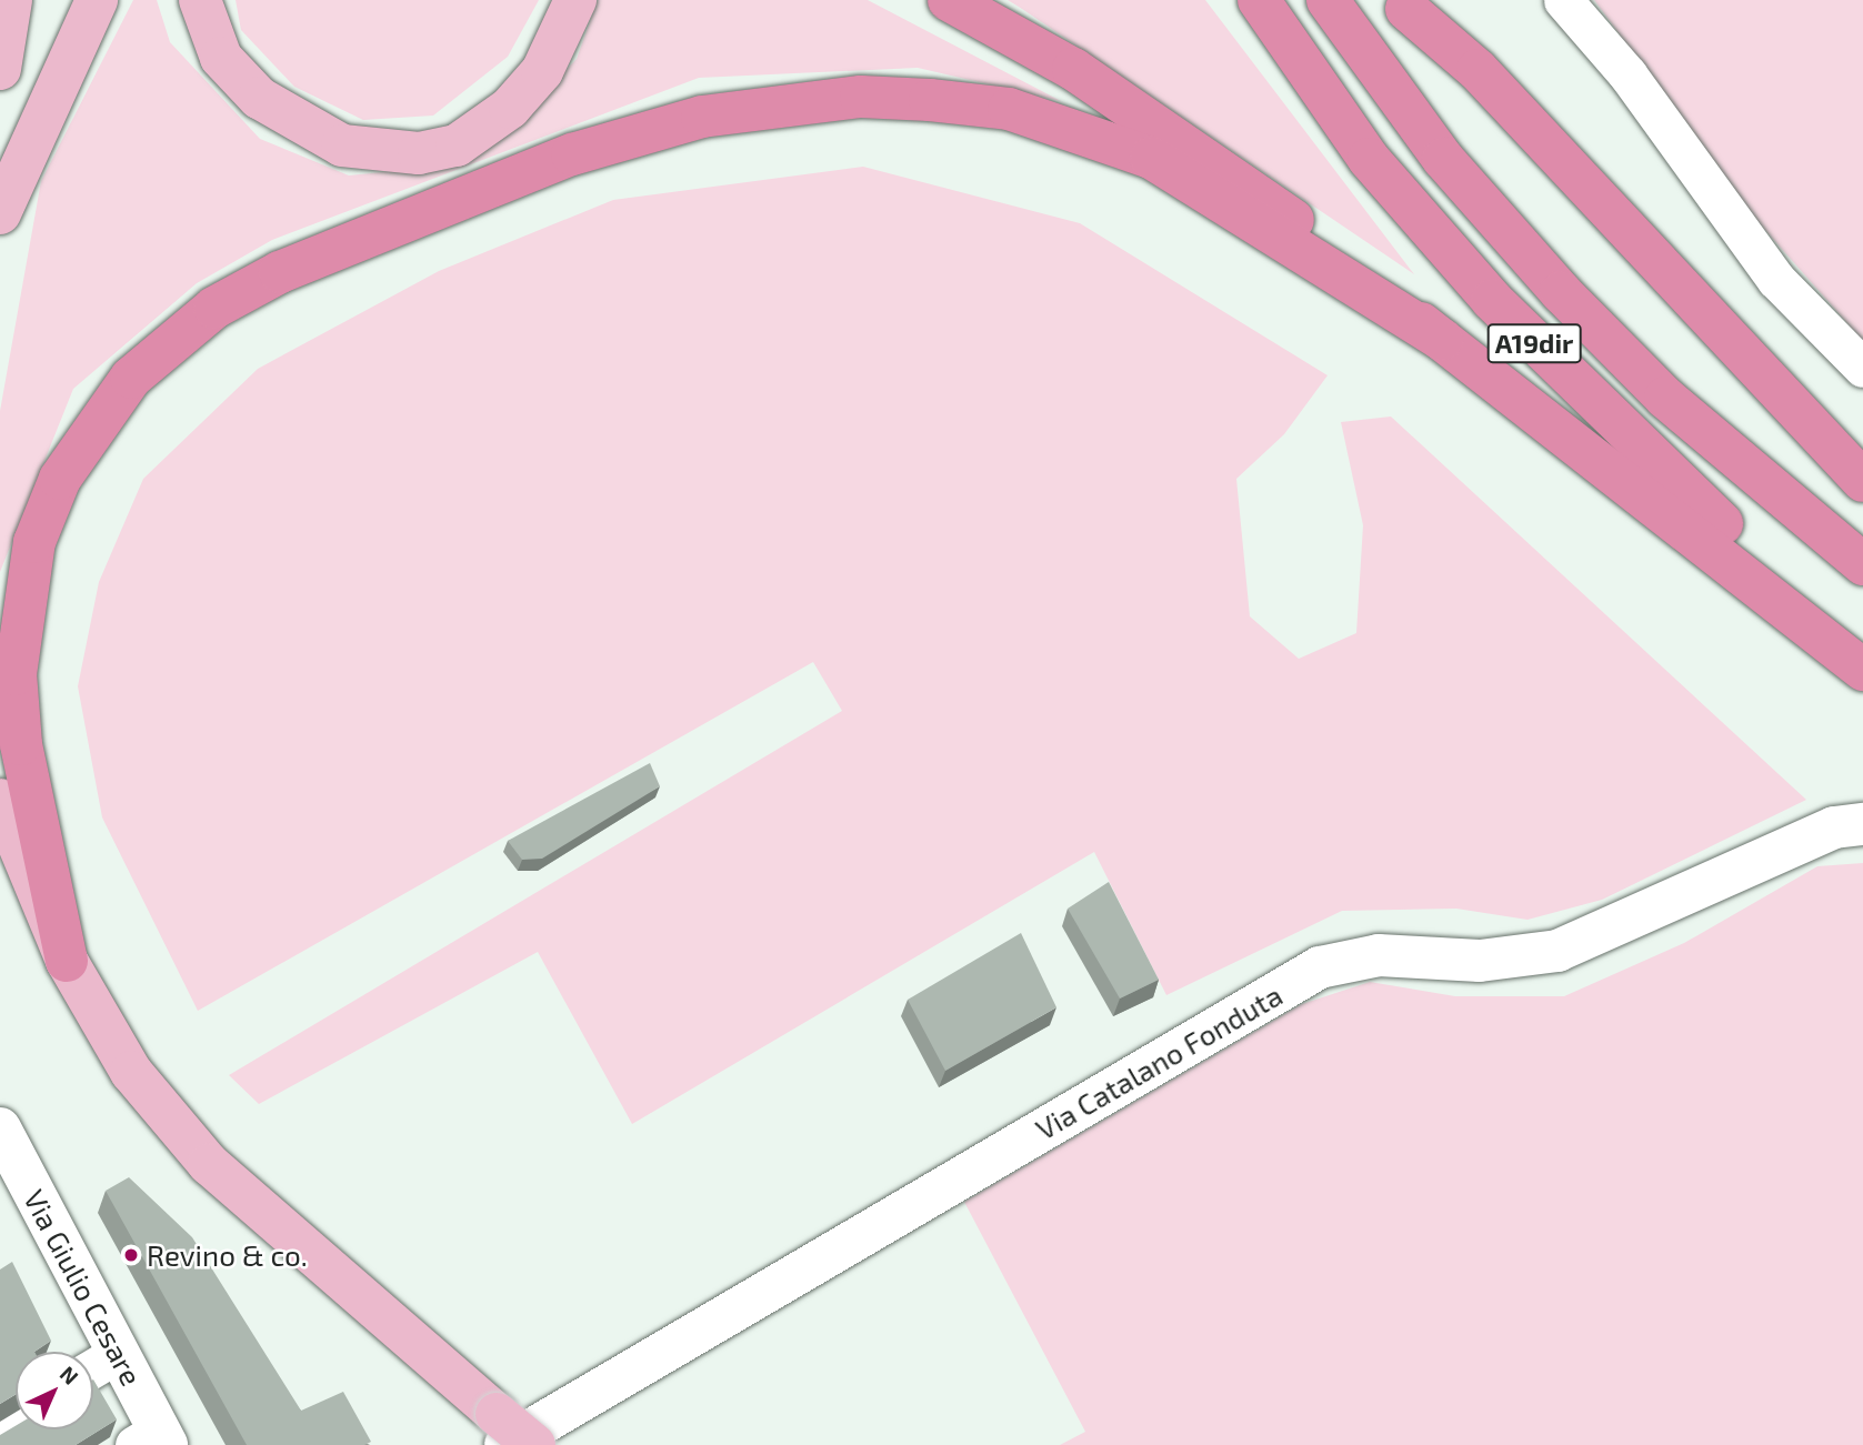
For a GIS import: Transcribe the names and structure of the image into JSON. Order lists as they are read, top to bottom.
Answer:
{
  "streets": {
    "highway": ["A19dir"],
    "street": ["Via Catalano Fonduta", "Via Giulio Cesare"]
  },
  "places": ["Revino & co."],
  "north": "top right"
}
